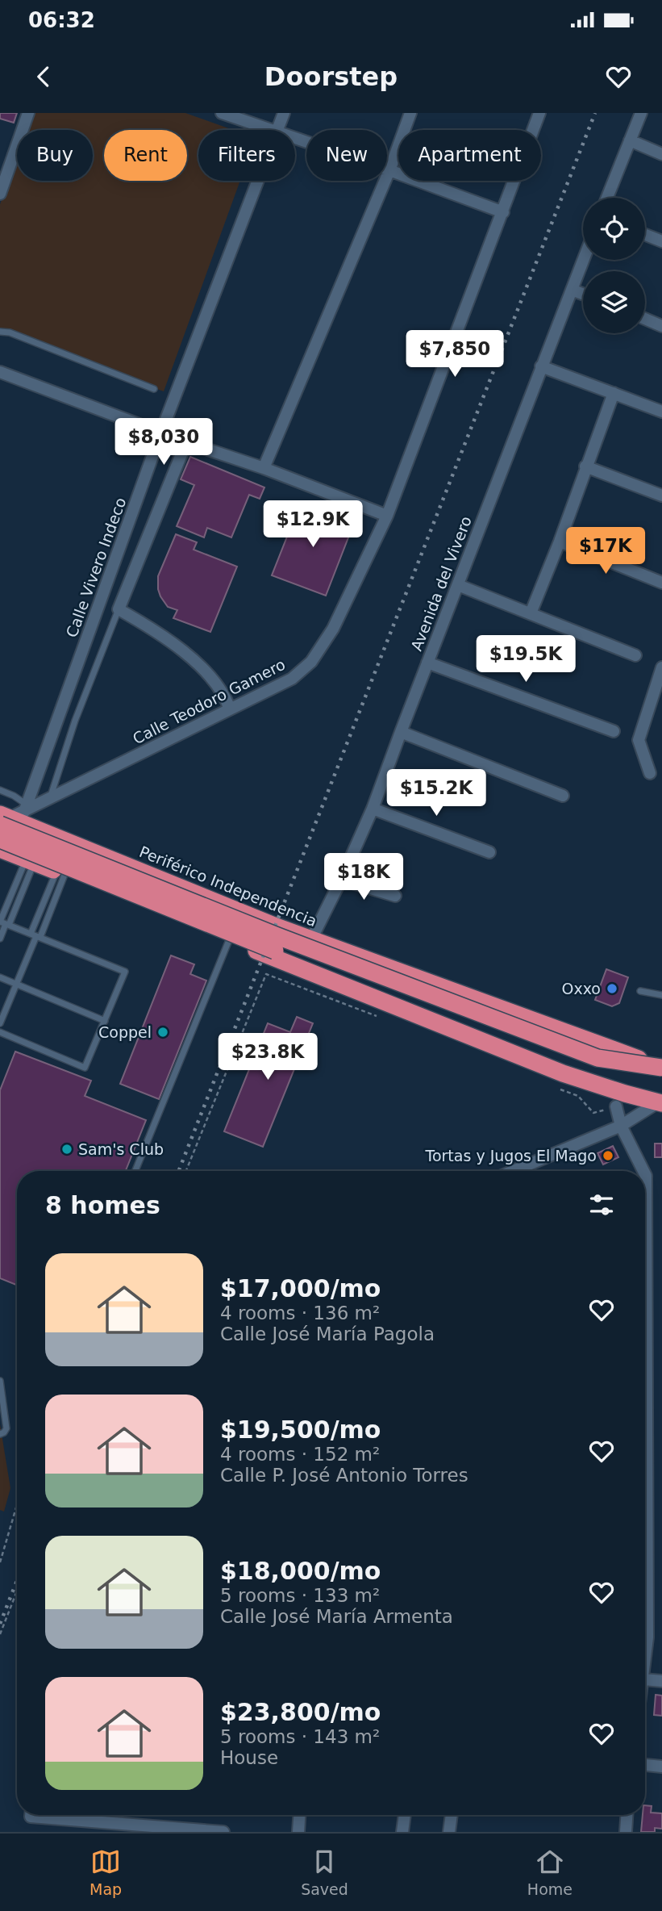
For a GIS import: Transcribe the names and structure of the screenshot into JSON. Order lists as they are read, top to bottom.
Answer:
{
  "streets": {
    "highway": ["Periférico Independencia"],
    "street": ["Calle Vivero Indeco", "Avenida del Vivero", "Calle Teodoro Gamero"]
  },
  "crossings": [
    ["Calle Vivero Indeco", "Calle Teodoro Gamero"],
    ["Avenida del Vivero", "Periférico Independencia"]
  ],
  "places": [
    "Oxxo",
    "Coppel",
    "Sam's Club",
    "Tortas y Jugos El Mago"
  ],
  "page": {
    "status": "06:32",
    "header": "Doorstep",
    "chip": [
      "Buy",
      "Rent",
      "Filters",
      "New",
      "Apartment"
    ],
    "price": [
      "$7,850",
      "$8,030",
      "$12.9K",
      "$17K",
      "$19.5K",
      "$15.2K",
      "$18K",
      "$23.8K"
    ],
    "heading": "8 homes",
    "list": [
      {
        "name": "$17,000/mo",
        "note": "4 rooms · 136 m² · Calle José María Pagola"
      },
      {
        "name": "$19,500/mo",
        "note": "4 rooms · 152 m² · Calle P. José Antonio Torres"
      },
      {
        "name": "$18,000/mo",
        "note": "5 rooms · 133 m² · Calle José María Armenta"
      },
      {
        "name": "$23,800/mo",
        "note": "5 rooms · 143 m² · House"
      }
    ],
    "tabs": ["Map", "Saved", "Home"]
  }
}
